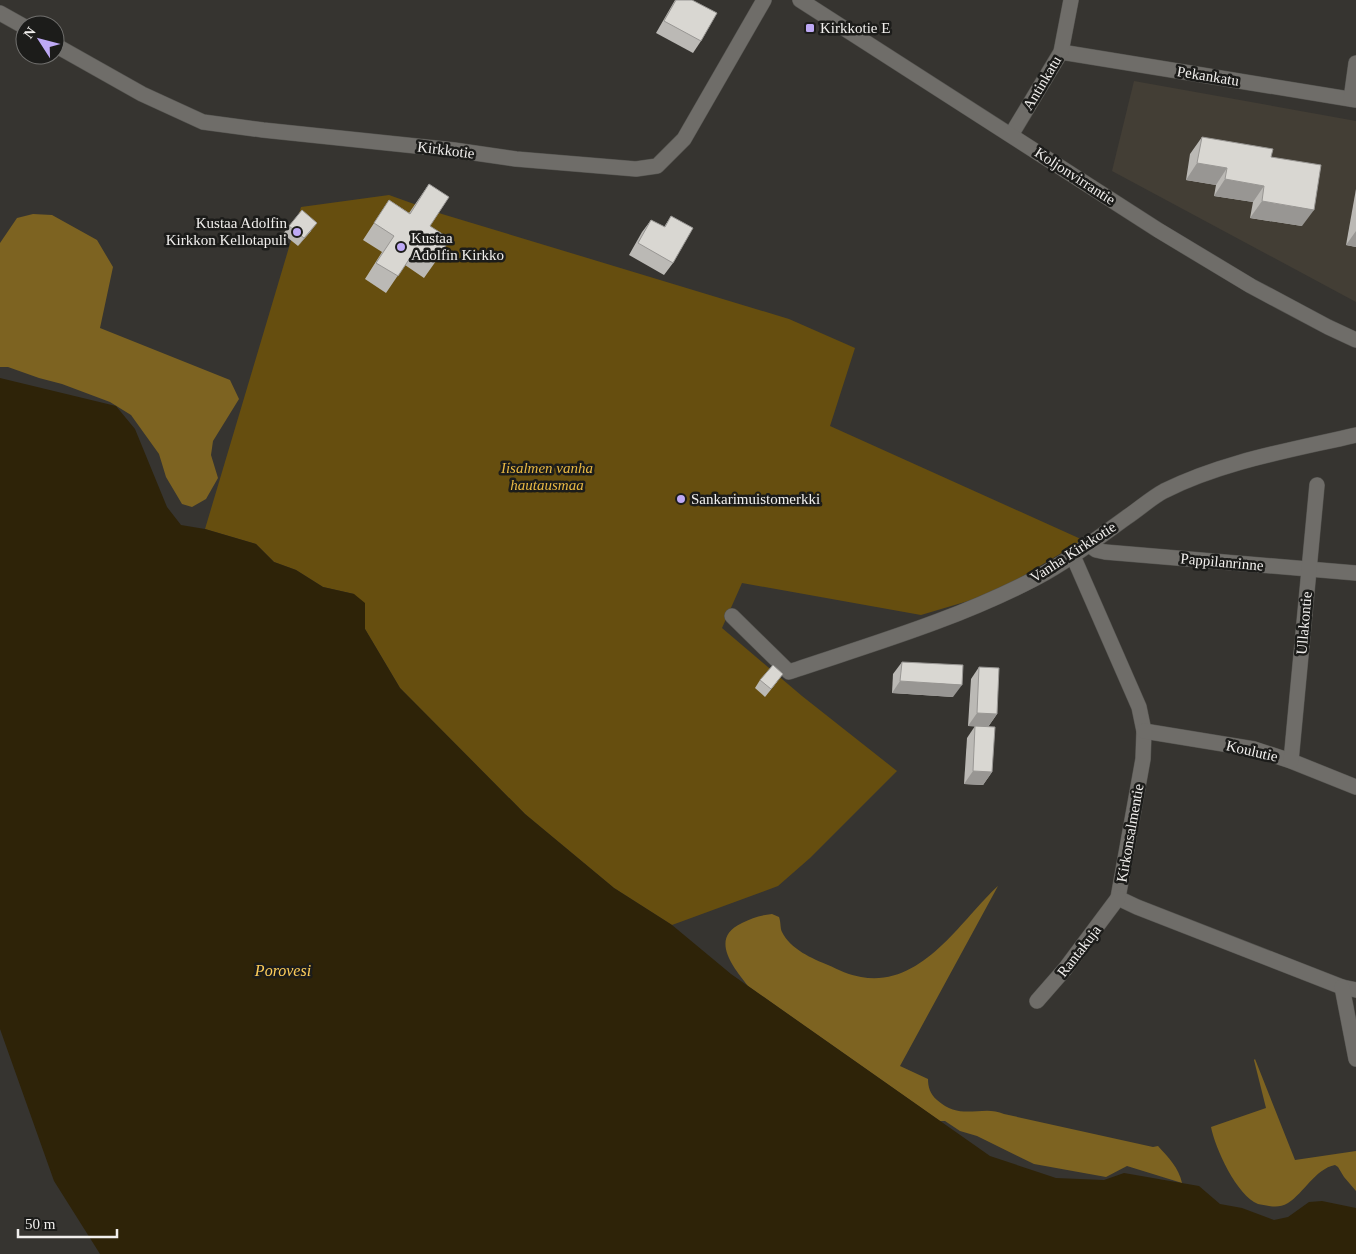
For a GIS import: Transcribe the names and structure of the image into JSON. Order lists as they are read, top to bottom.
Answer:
{
  "streets": {
    "street": [
      "Pekankatu",
      "Antinkatu",
      "Kirkkotie",
      "Koljonvirrantie",
      "Vanha Kirkkotie",
      "Pappilanrinne",
      "Ullakontie",
      "Koulutie",
      "Kirkonsalmentie",
      "Rantakuja"
    ]
  },
  "crossings": [
    ["Pekankatu", "Antinkatu"],
    ["Antinkatu", "Koljonvirrantie"],
    ["Vanha Kirkkotie", "Pappilanrinne"],
    ["Vanha Kirkkotie", "Kirkonsalmentie"],
    ["Pappilanrinne", "Ullakontie"],
    ["Ullakontie", "Koulutie"],
    ["Koulutie", "Kirkonsalmentie"],
    ["Kirkonsalmentie", "Rantakuja"]
  ],
  "water": ["Porovesi"],
  "parks": ["Iisalmen vanha hautausmaa"],
  "places": {
    "transit": ["Kirkkotie E"],
    "other": ["Kustaa Adolfin Kirkkon Kellotapuli", "Kustaa Adolfin Kirkko", "Sankarimuistomerkki"]
  },
  "scale_bar": "50 m",
  "north": "top left"
}
